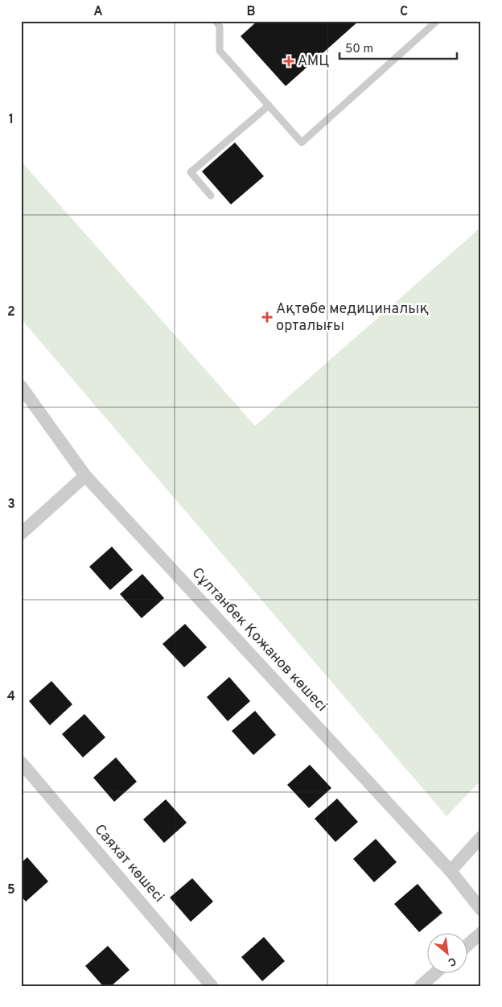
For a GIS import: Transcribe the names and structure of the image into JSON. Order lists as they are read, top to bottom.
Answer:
{
  "streets": {
    "street": ["Сұлтанбек Қожанов көшесі", "Саяхат көшесі"]
  },
  "places": {
    "health": ["АМЦ", "Ақтөбе медициналық орталығы"]
  },
  "scale_bar": "50 m",
  "north": "bottom right",
  "grid": {
    "columns": ["A", "B", "C"],
    "rows": [
      "1",
      "2",
      "3",
      "4",
      "5"
    ]
  }
}
